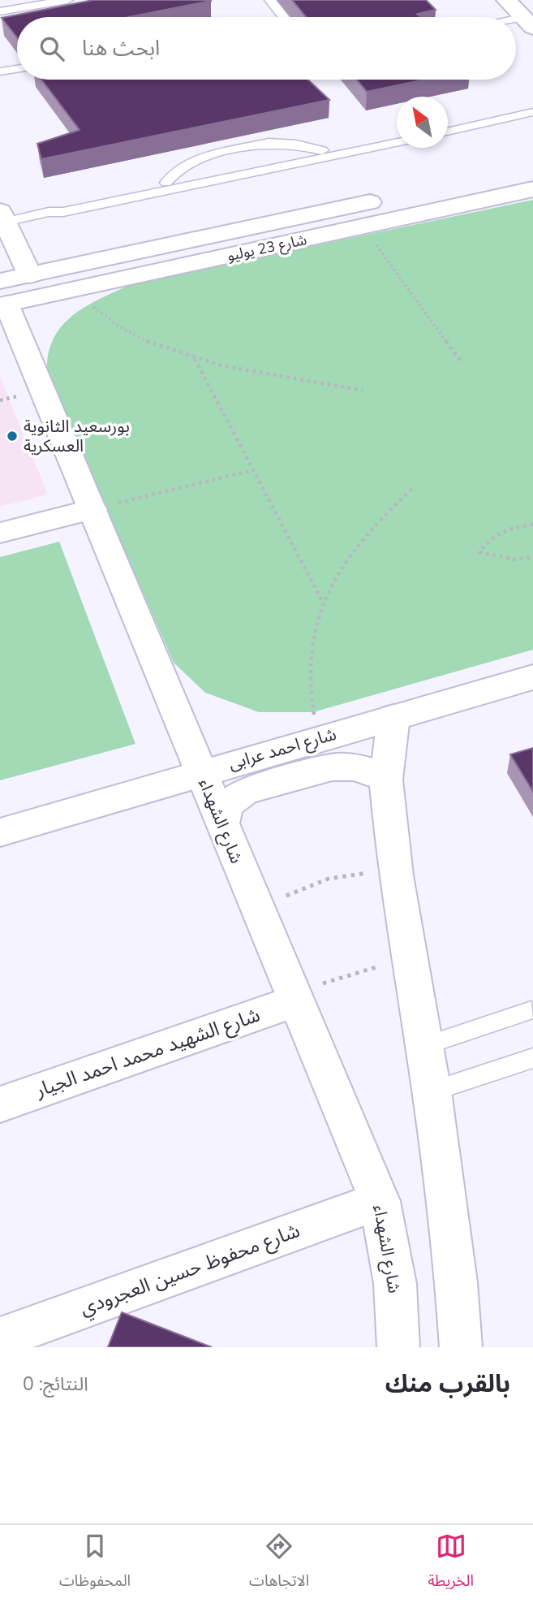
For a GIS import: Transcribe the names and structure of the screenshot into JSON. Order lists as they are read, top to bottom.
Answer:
{
  "streets": {
    "main road": [
      "شارع 23 يوليو",
      "شارع احمد عرابى",
      "شارع الشهداء",
      "شارع الشهيد محمد احمد الجيار",
      "شارع محفوظ حسين العجرودي"
    ]
  },
  "crossings": [
    ["شارع 23 يوليو", "شارع الشهداء"],
    ["شارع احمد عرابى", "شارع الشهداء"],
    ["شارع الشهداء", "شارع الشهيد محمد احمد الجيار"],
    ["شارع الشهداء", "شارع محفوظ حسين العجرودي"]
  ],
  "places": ["بورسعيد الثانوية العسكرية"],
  "north": "top left",
  "page": {
    "search": "ابحث هنا",
    "heading": ["بالقرب منك", "النتائج: 0"],
    "nav": ["الخريطة", "الاتجاهات", "المحفوظات"]
  }
}
